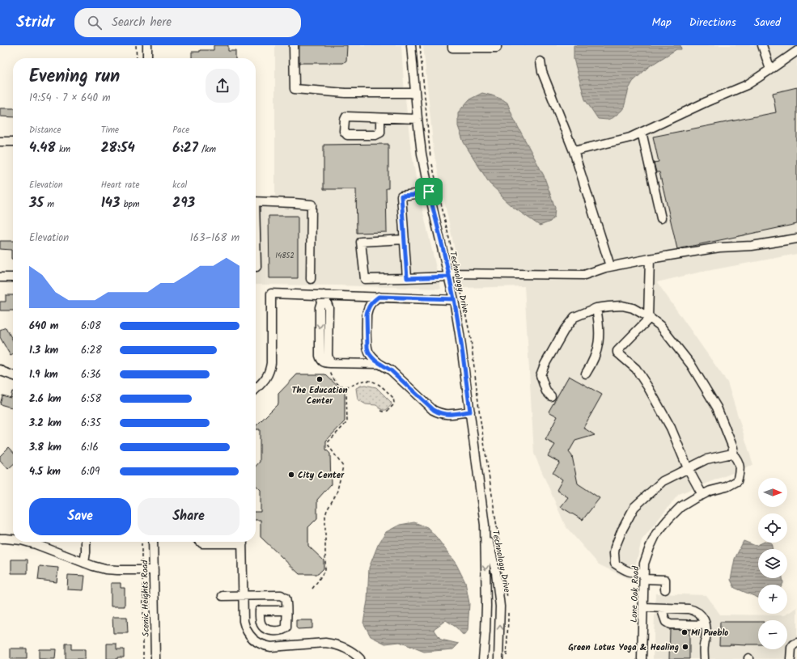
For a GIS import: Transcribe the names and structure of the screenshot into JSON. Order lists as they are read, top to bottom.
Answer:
{
  "streets": {
    "street": ["Technology Drive", "Lone Oak Road", "Scenic Heights Road"]
  },
  "places": [
    "The Education Center",
    "City Center",
    "Mi Pueblo",
    "Green Lotus Yoga & Healing"
  ],
  "house_numbers": ["14852"],
  "north": "right",
  "page": {
    "header": "Stridr",
    "search": "Search here",
    "nav": ["Map", "Directions", "Saved"],
    "heading": ["Evening run", "19:54 · 7 × 640 m"],
    "stats": [
      ["Distance", "4.48 km"],
      ["Time", "28:54"],
      ["Pace", "6:27 /km"],
      ["Elevation", "35 m"],
      ["Heart rate", "143 bpm"],
      ["kcal", "293"]
    ],
    "chart": ["Elevation", "163–168 m"],
    "list": [
      {
        "name": "640 m",
        "note": "6:08"
      },
      {
        "name": "1.3 km",
        "note": "6:28"
      },
      {
        "name": "1.9 km",
        "note": "6:36"
      },
      {
        "name": "2.6 km",
        "note": "6:58"
      },
      {
        "name": "3.2 km",
        "note": "6:35"
      },
      {
        "name": "3.8 km",
        "note": "6:16"
      },
      {
        "name": "4.5 km",
        "note": "6:09"
      }
    ],
    "map_buttons": ["+", "−"],
    "buttons": ["Save", "Share"]
  }
}
